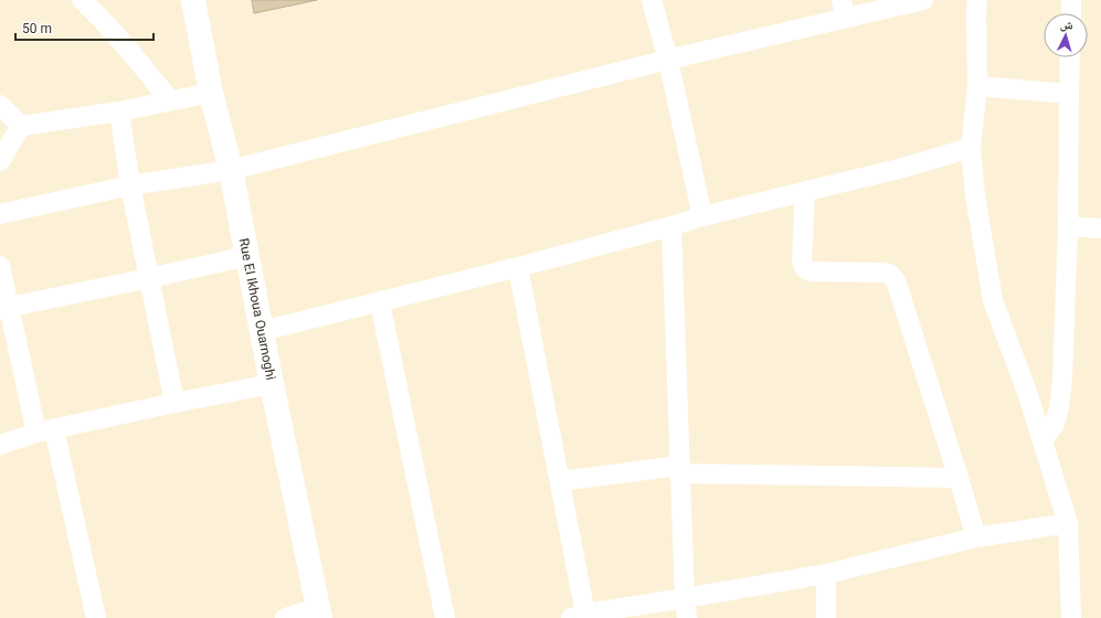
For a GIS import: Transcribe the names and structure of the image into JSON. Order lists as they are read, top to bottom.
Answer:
{
  "streets": {
    "street": ["Rue EI Ikhoua Ouarnoghi"]
  },
  "scale_bar": "50 m",
  "north": "top"
}
